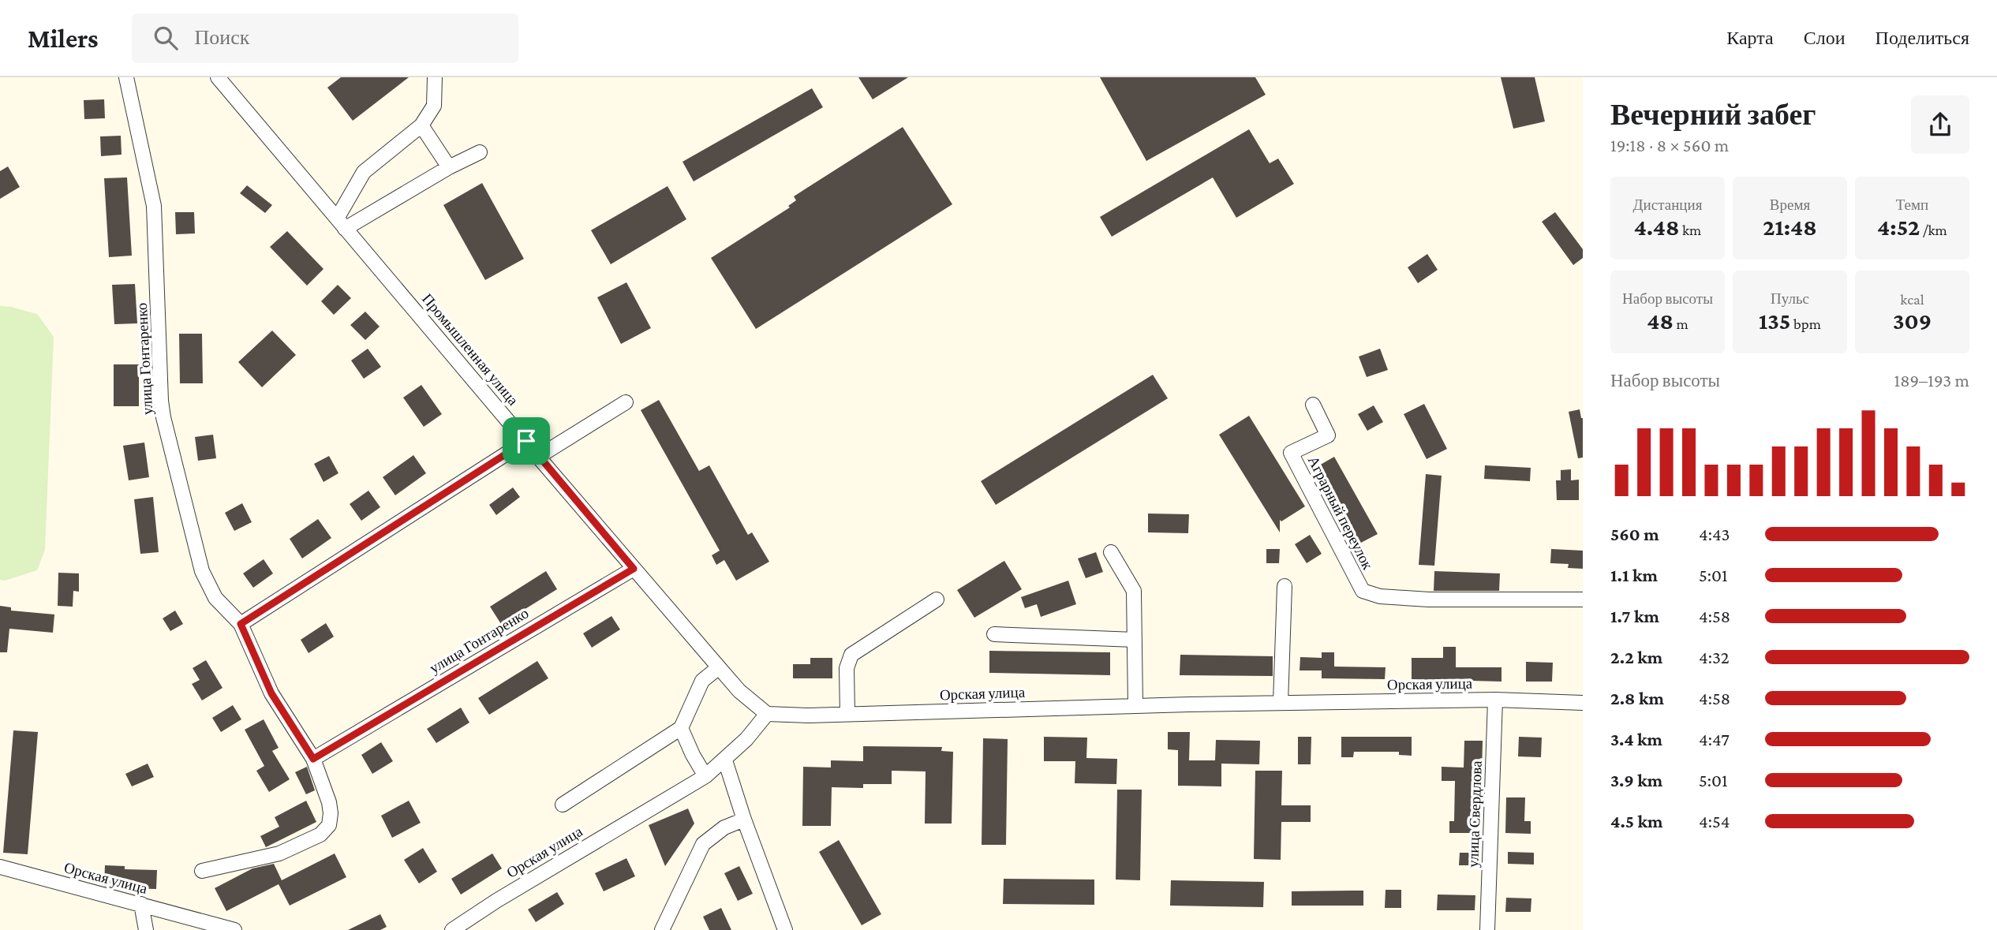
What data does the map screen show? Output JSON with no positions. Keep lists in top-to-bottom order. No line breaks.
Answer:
{"streets":{"street":["Промышленная улица","улица Гонтаренко","Аграрный переулок","Орская улица","улица Свердлова"]},"crossings":[["Промышленная улица","улица Гонтаренко"],["Промышленная улица","Орская улица"],["Орская улица","улица Свердлова"]],"page":{"header":"Milers","search":"Поиск","nav":["Карта","Слои","Поделиться"],"heading":["Вечерний забег","19:18 · 8 × 560 m"],"stats":[["Дистанция","4.48 km"],["Время","21:48"],["Темп","4:52 /km"],["Набор высоты","48 m"],["Пульс","135 bpm"],["kcal","309"]],"chart":["Набор высоты","189–193 m"],"list":[{"name":"560 m","note":"4:43"},{"name":"1.1 km","note":"5:01"},{"name":"1.7 km","note":"4:58"},{"name":"2.2 km","note":"4:32"},{"name":"2.8 km","note":"4:58"},{"name":"3.4 km","note":"4:47"},{"name":"3.9 km","note":"5:01"},{"name":"4.5 km","note":"4:54"}]}}
